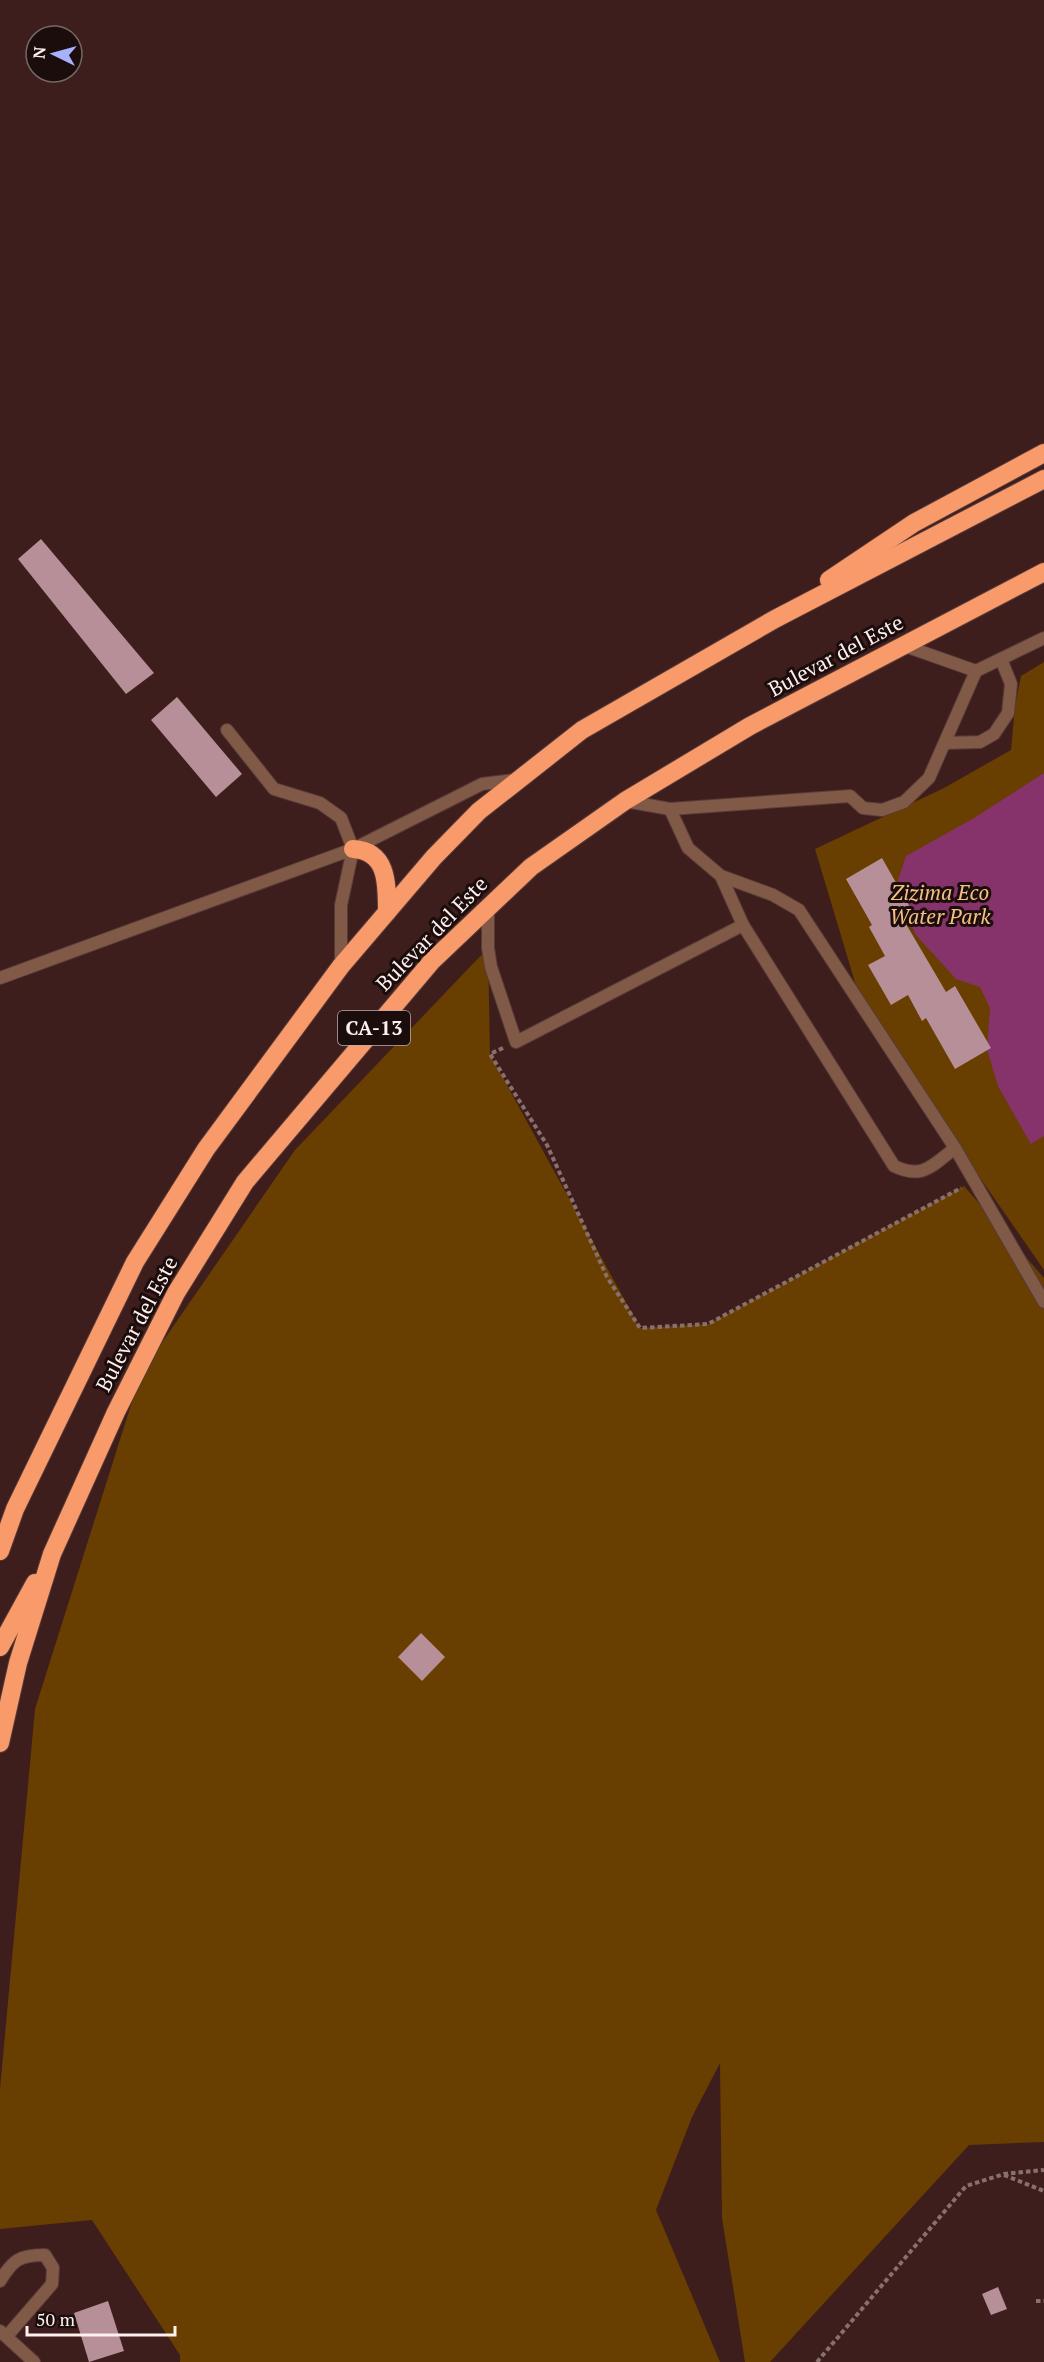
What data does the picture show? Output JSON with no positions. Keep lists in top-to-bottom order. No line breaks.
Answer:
{"streets":{"highway":["Bulevar del Este","CA-13"]},"parks":["Zizima Eco Water Park"],"scale_bar":"50 m","north":"left"}
